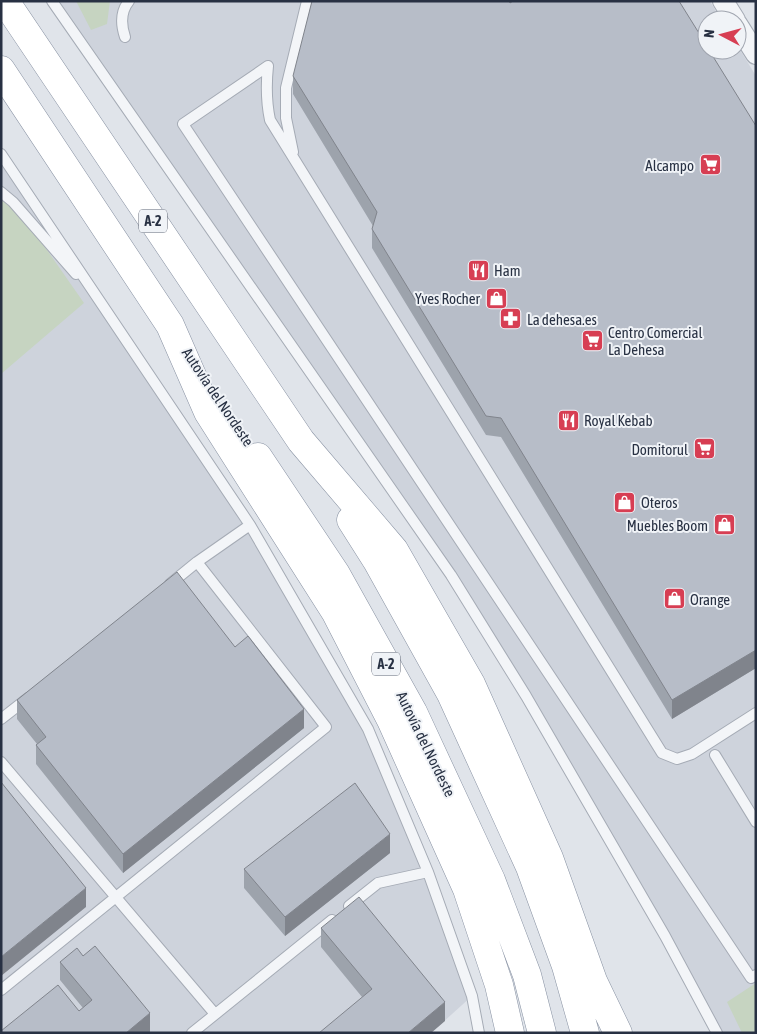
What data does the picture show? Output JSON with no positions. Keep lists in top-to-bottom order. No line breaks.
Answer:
{"streets":{"highway":["A-2","Autovía del Nordeste"]},"crossings":[["A-2","Autovía del Nordeste"]],"places":{"supermarket":["Alcampo","Centro Comercial La Dehesa","Domitorul"],"restaurant":["Ham","Royal Kebab"],"shop":["Yves Rocher","Oteros","Muebles Boom","Orange"],"pharmacy":["La dehesa.es"]},"north":"left"}
